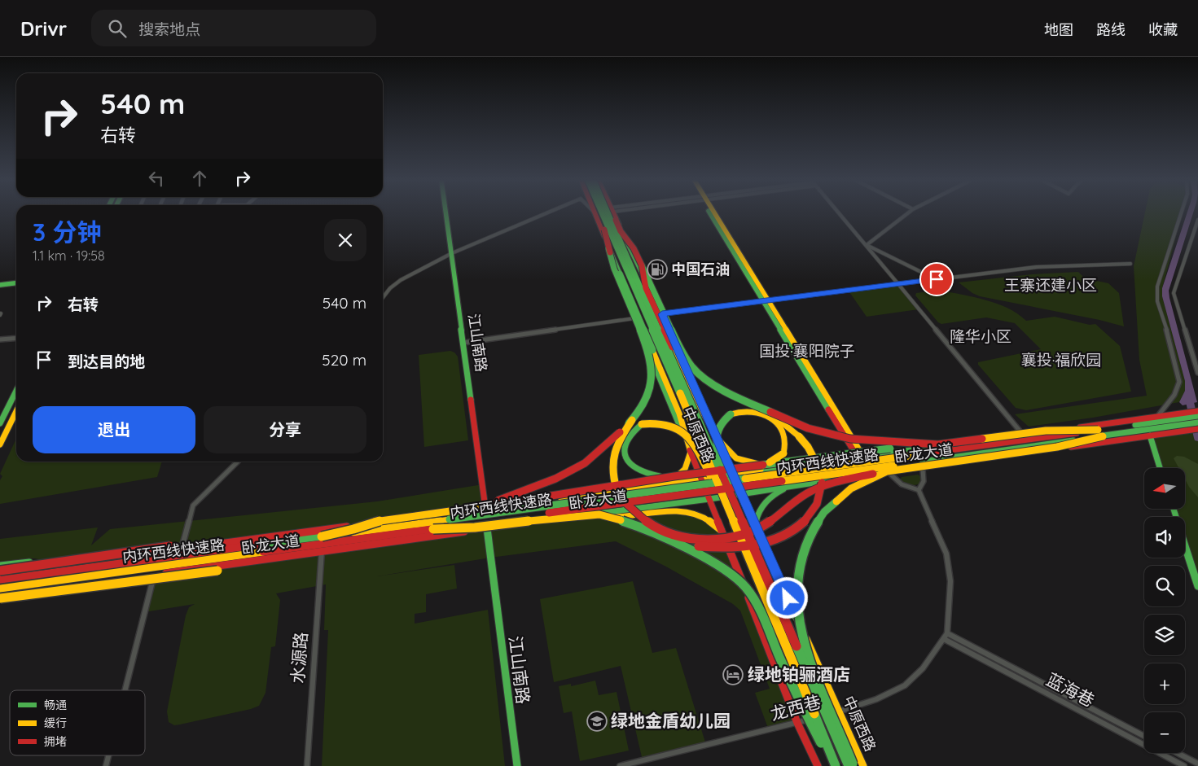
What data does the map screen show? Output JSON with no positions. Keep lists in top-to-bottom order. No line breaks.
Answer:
{"streets":{"main road":["江山南路","中原西路","卧龙大道","内环西线快速路"],"street":["水源路","蓝海巷","龙西巷"]},"crossings":[["江山南路","卧龙大道"],["中原西路","卧龙大道"],["中原西路","龙西巷"],["卧龙大道","水源路"],["蓝海巷","龙西巷"]],"districts":["王寨还建小区","隆华小区","国投·襄阳院子","襄投·福欣园"],"places":{"fuel station":["中国石油"],"hotel":["绿地铂骊酒店"],"school or university":["绿地金盾幼儿园"]},"legend":["畅通","缓行","拥堵"],"north":"left","page":{"header":"Drivr","search":"搜索地点","nav":["地图","路线","收藏"],"turn":["540 m","右转"],"heading":["3 分钟","1.1 km · 19:58"],"list":[{"name":"右转","value":"540 m"},{"name":"到达目的地","value":"520 m"}],"buttons":["退出","分享"],"map_buttons":["+","−"]}}
